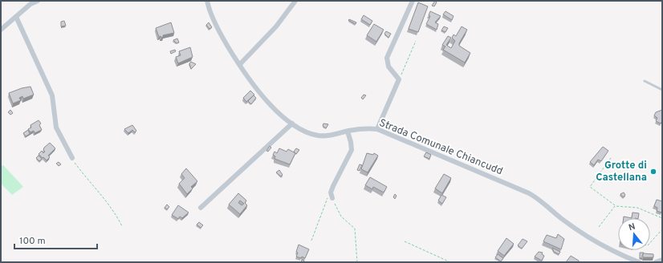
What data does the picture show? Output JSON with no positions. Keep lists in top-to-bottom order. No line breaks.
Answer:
{"streets":{"street":["Strada Comunale Chiancudd"]},"places":["Grotte di Castellana"],"scale_bar":"100 m","north":"top"}
